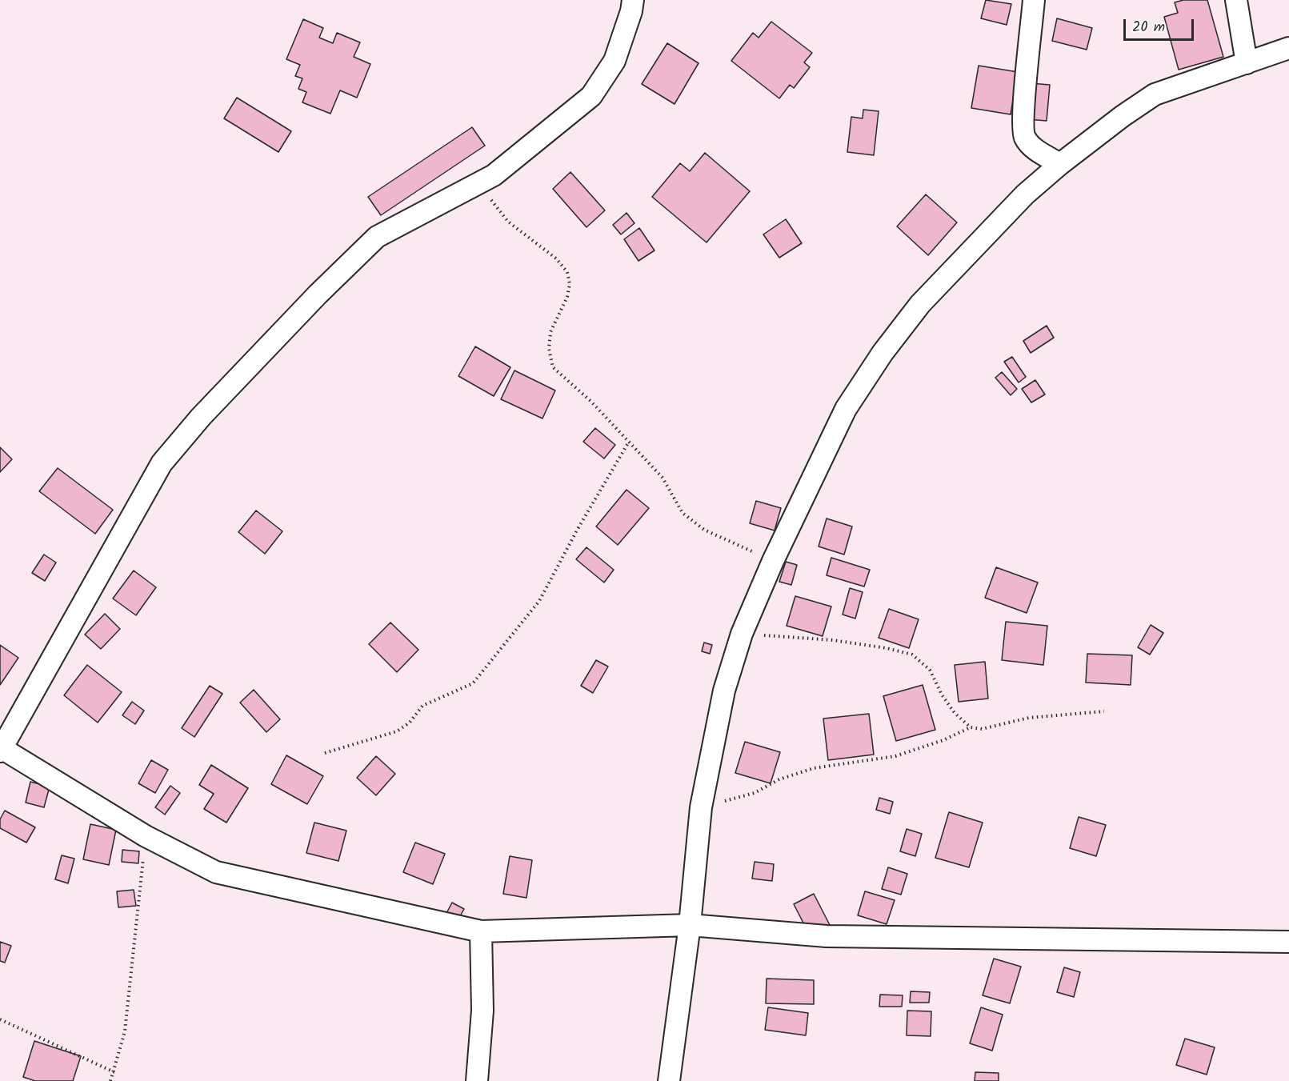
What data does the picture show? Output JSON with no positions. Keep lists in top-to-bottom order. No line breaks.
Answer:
{"scale_bar":"20 m"}
